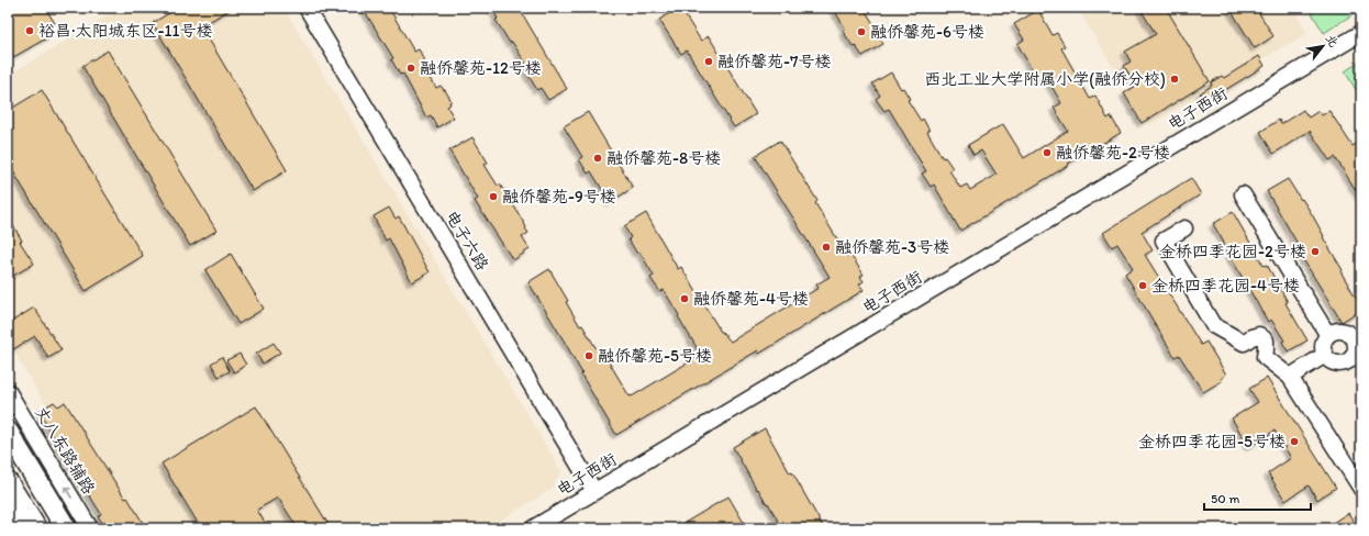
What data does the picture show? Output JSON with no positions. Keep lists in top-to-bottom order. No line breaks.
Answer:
{"streets":{"street":["电子西街","电子六路","丈八东路辅路"]},"crossings":[["电子西街","电子六路"]],"one_way":["丈八东路辅路"],"places":["裕昌·太阳城东区-11号楼","融侨馨苑-6号楼","融侨馨苑-7号楼","融侨馨苑-12号楼","西北工业大学附属小学(融侨分校)","融侨馨苑-2号楼","融侨馨苑-8号楼","融侨馨苑-9号楼","融侨馨苑-3号楼","金桥四季花园-2号楼","金桥四季花园-4号楼","融侨馨苑-4号楼","融侨馨苑-5号楼","金桥四季花园-5号楼"],"scale_bar":"50 m","north":"top right"}
